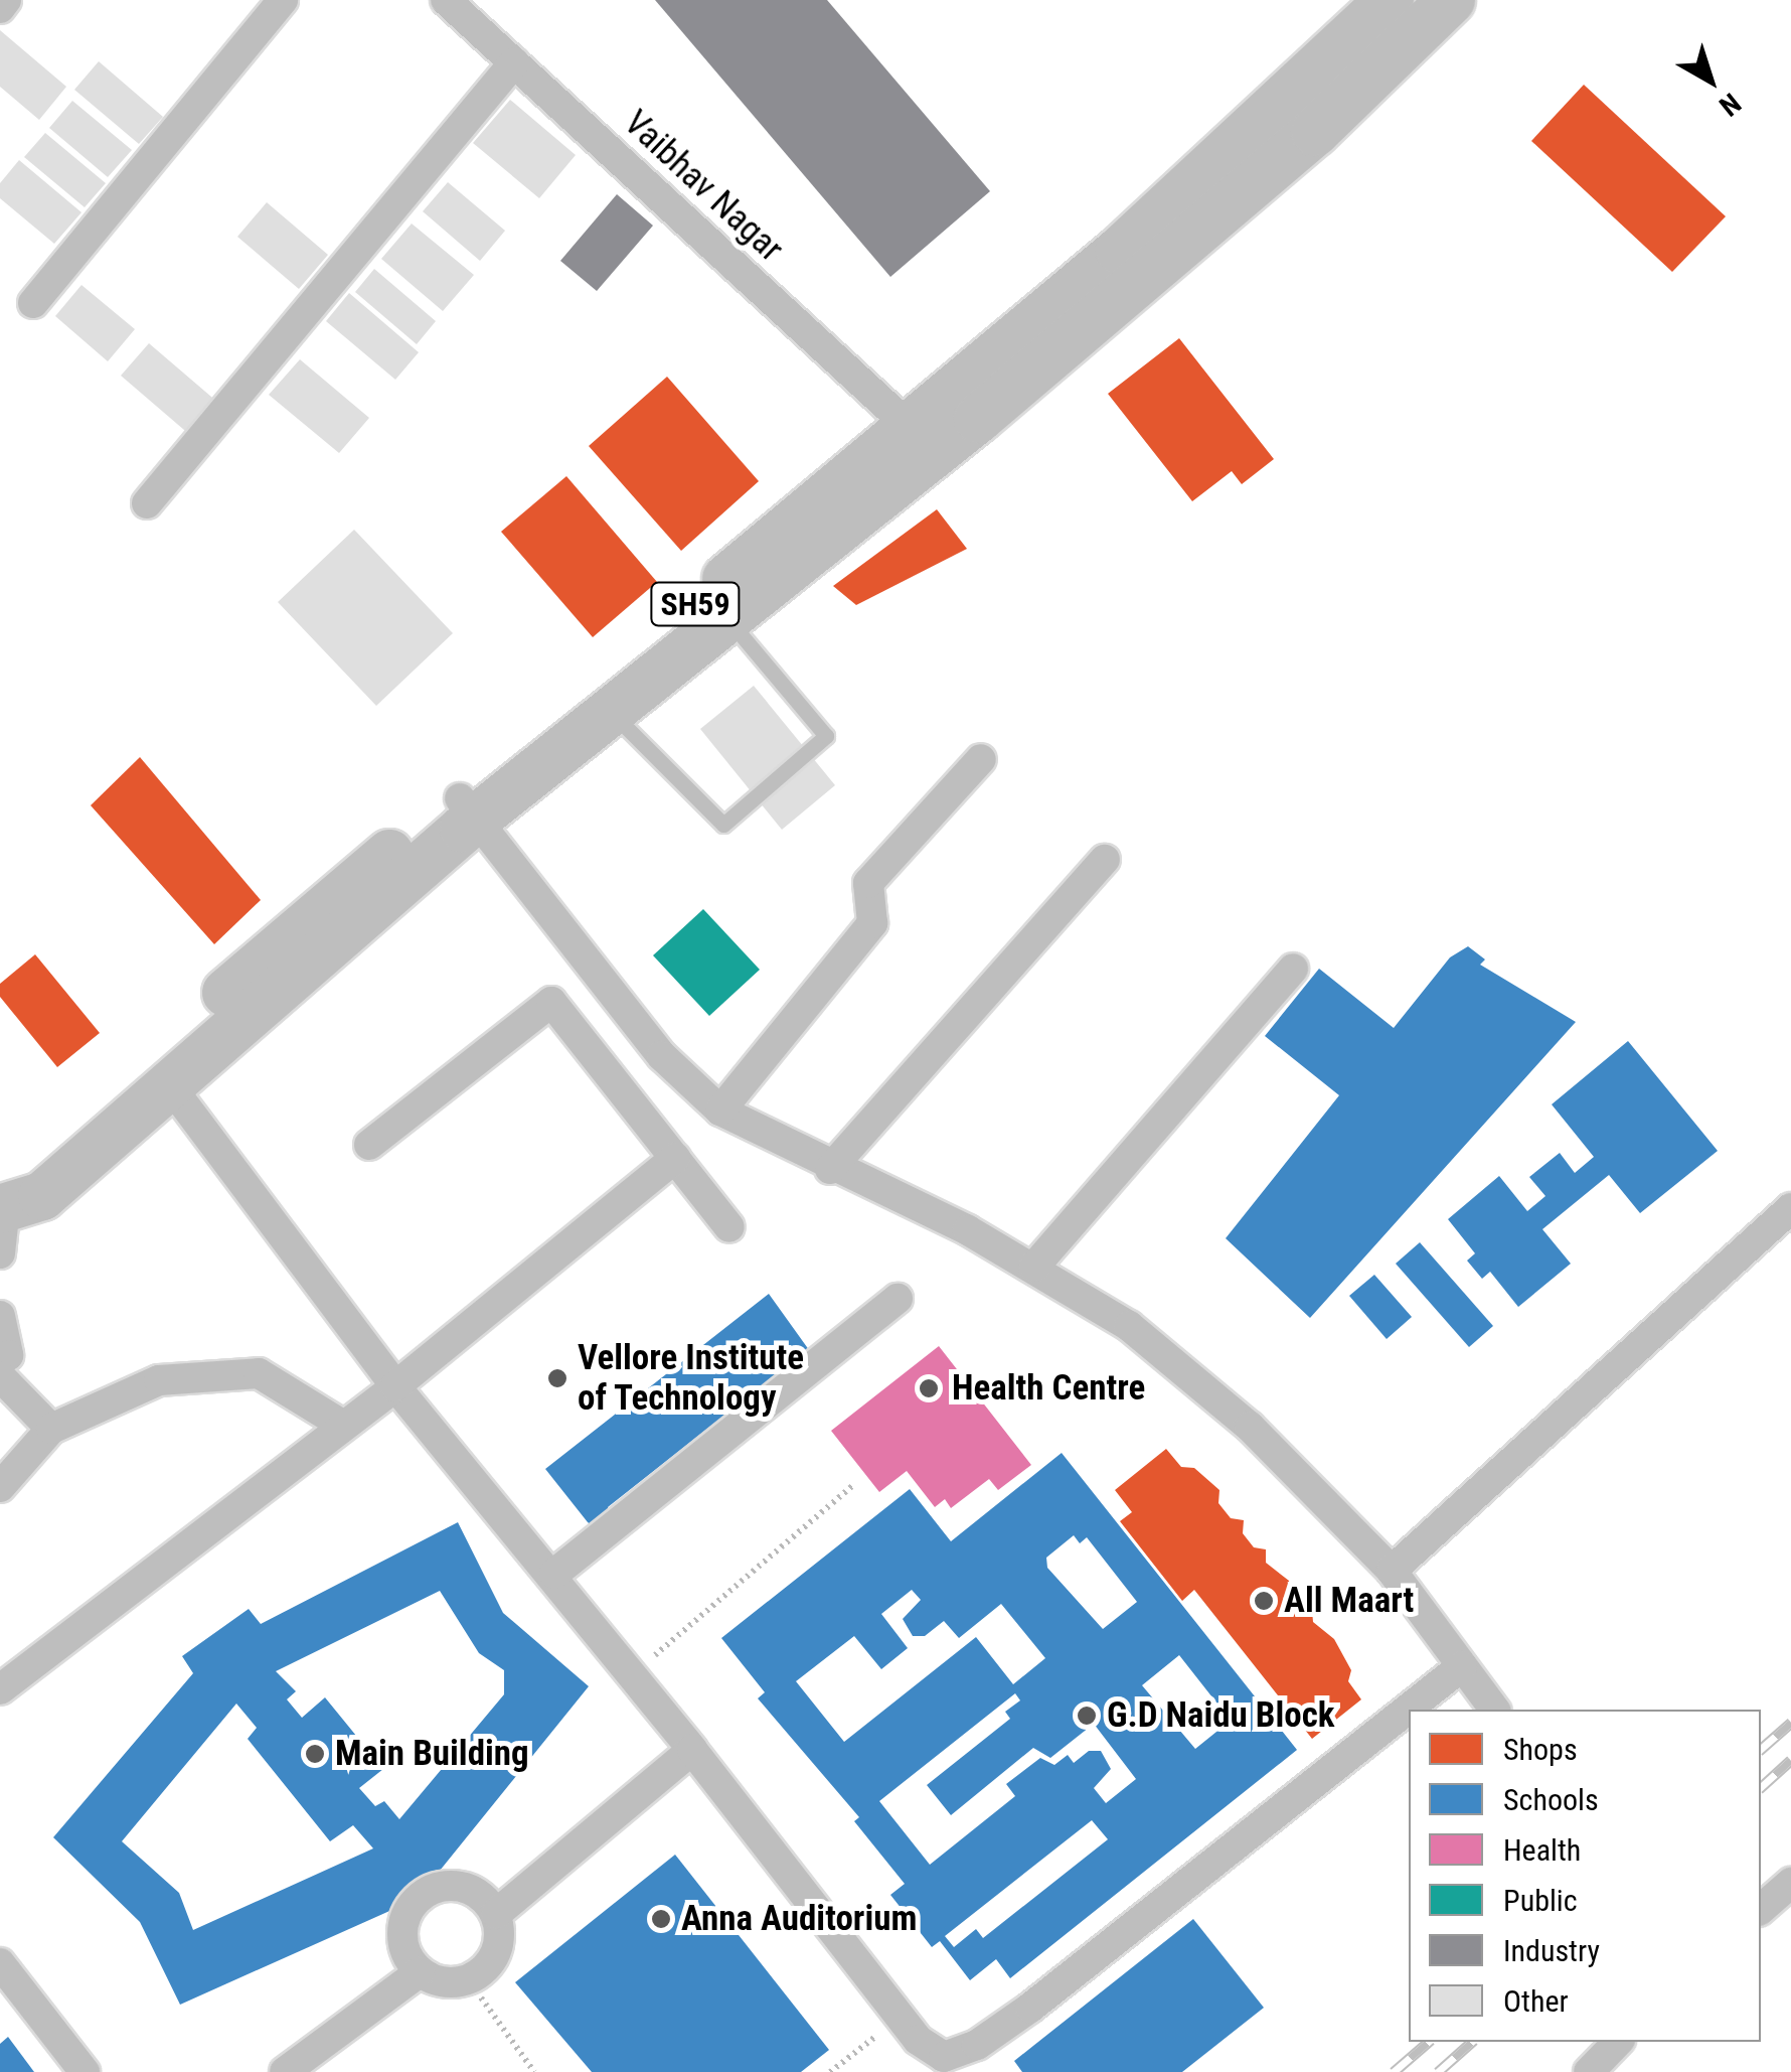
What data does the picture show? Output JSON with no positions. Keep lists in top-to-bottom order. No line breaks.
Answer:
{"streets":{"main road":["SH59"],"street":["Vaibhav Nagar"]},"crossings":[["Vaibhav Nagar","SH59"]],"places":["Vellore Institute of Technology","Health Centre","All Maart","G.D Naidu Block","Main Building","Anna Auditorium"],"legend":["Shops","Schools","Health","Public","Industry","Other"],"north":"bottom right"}
